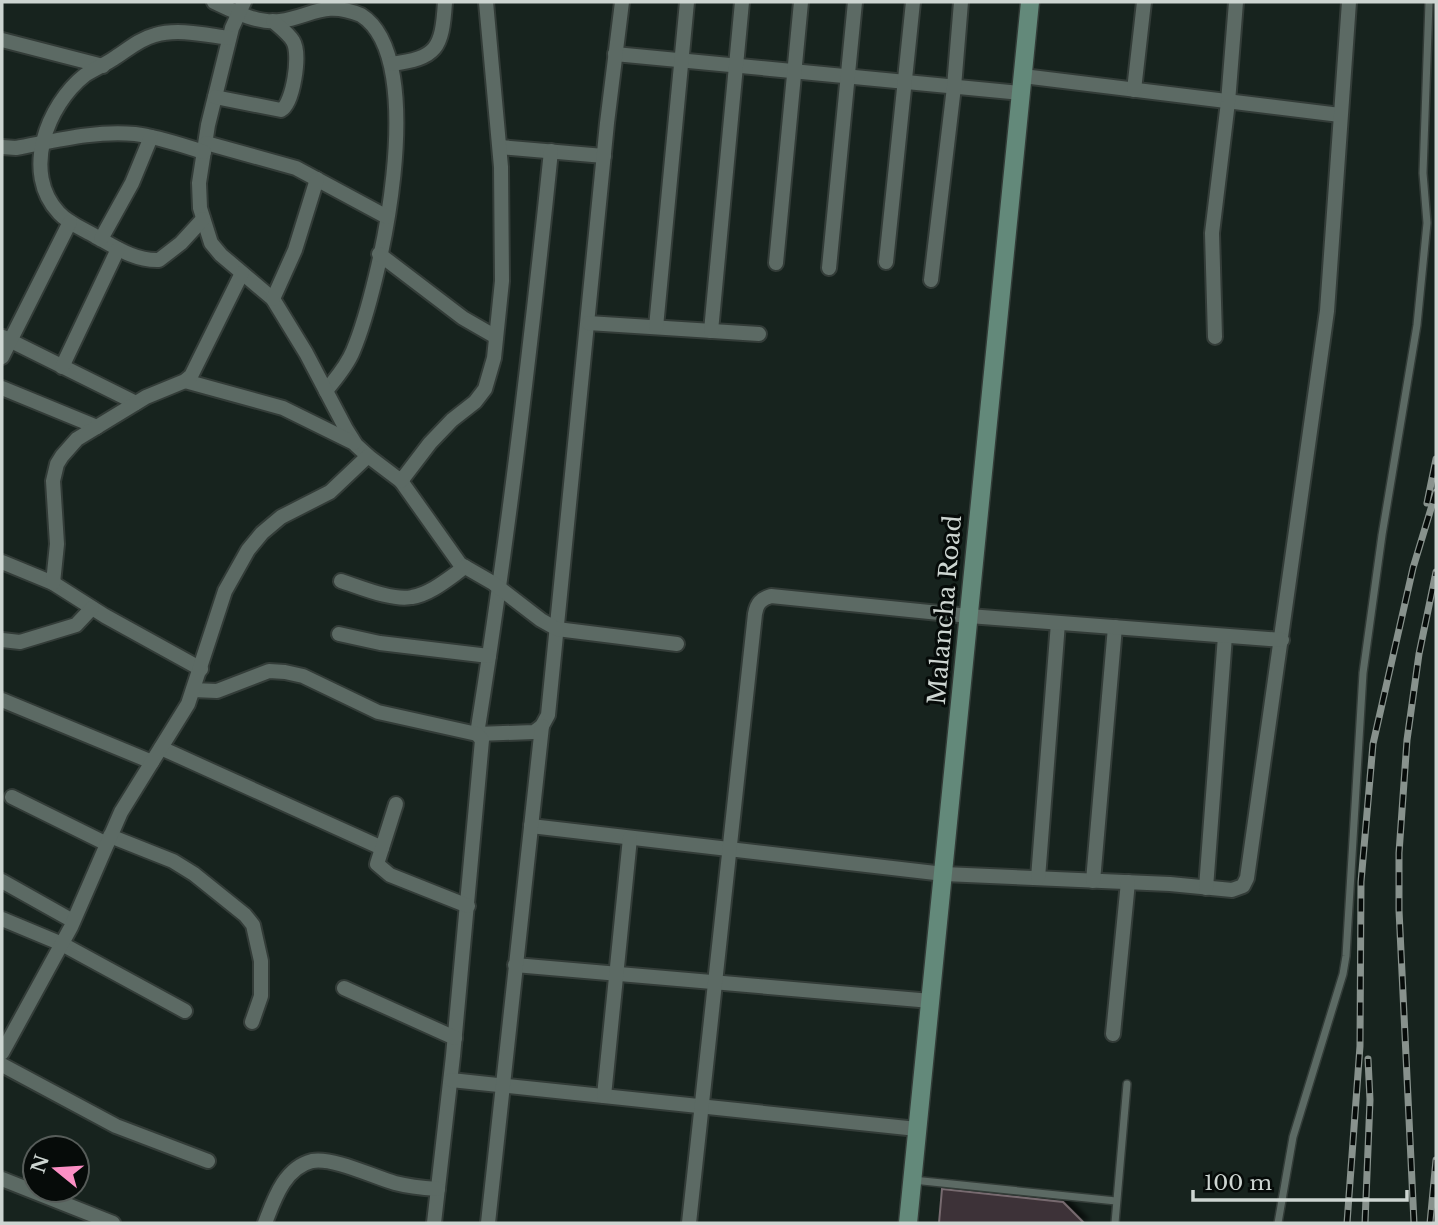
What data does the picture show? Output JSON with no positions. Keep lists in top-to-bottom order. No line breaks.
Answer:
{"streets":{"main road":["Malancha Road"]},"scale_bar":"100 m","north":"left"}
